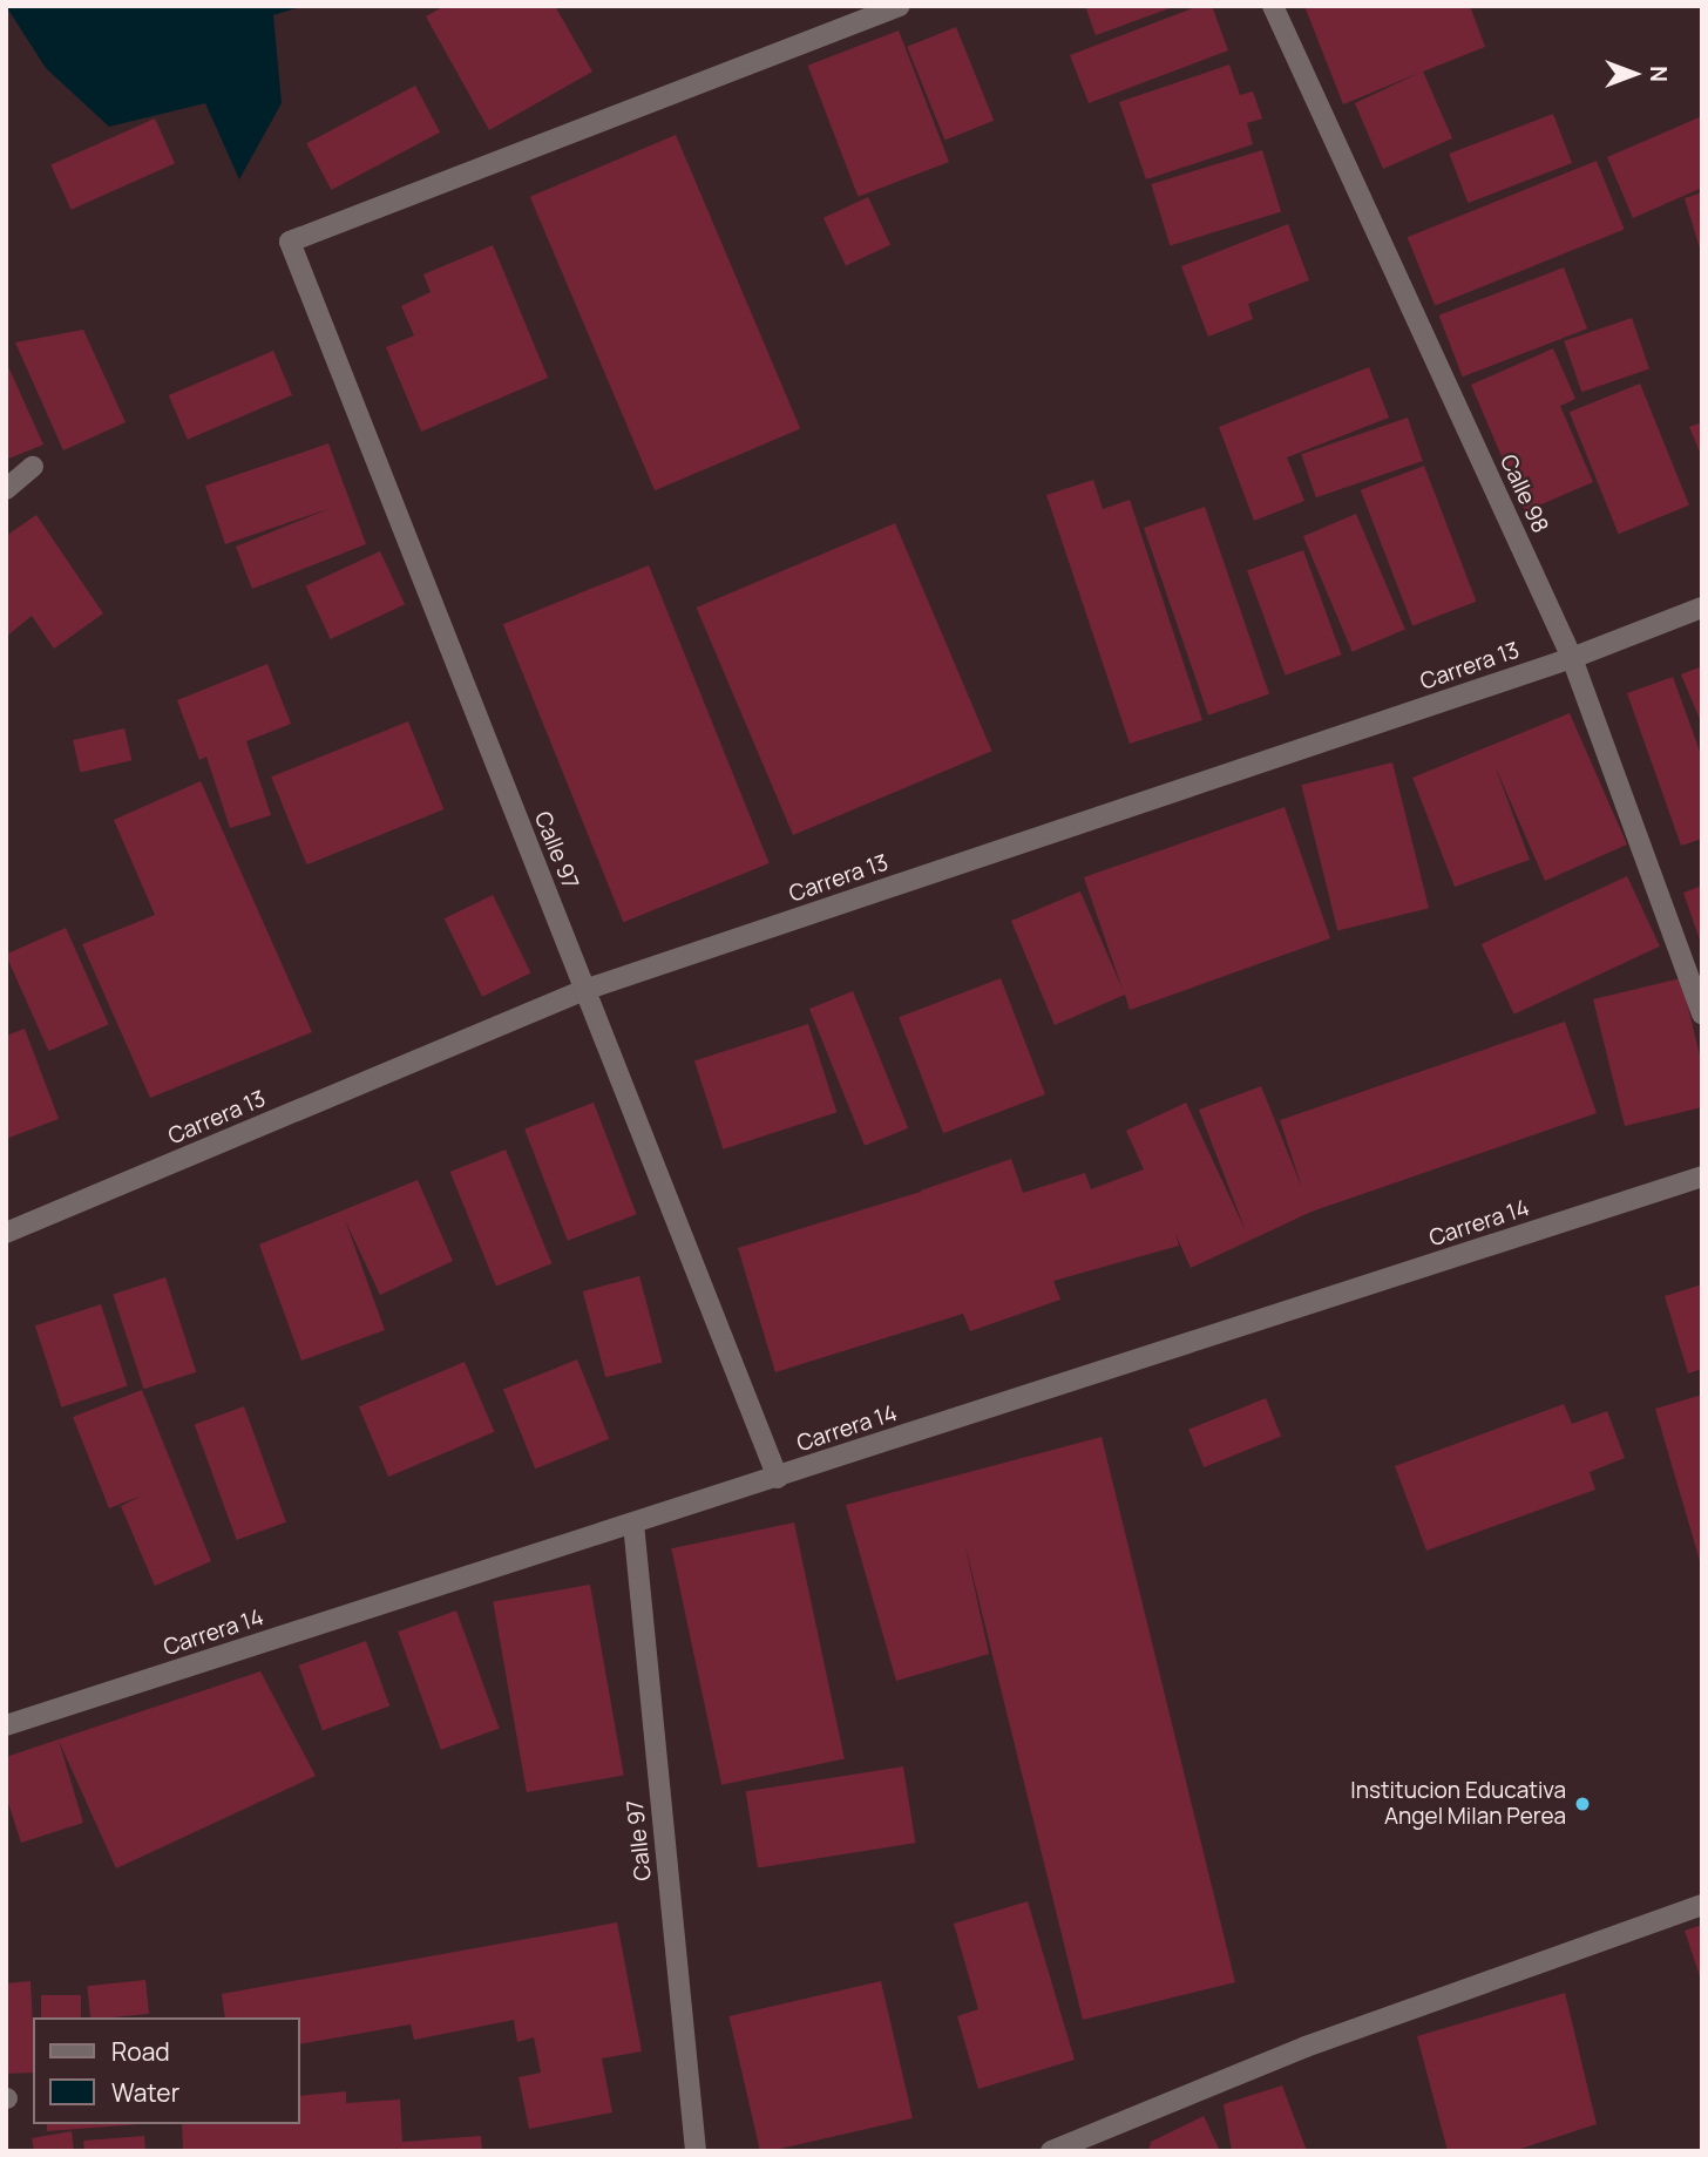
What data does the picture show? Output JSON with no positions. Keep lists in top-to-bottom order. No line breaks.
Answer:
{"streets":{"street":["Calle 98","Carrera 13","Calle 97","Carrera 14"]},"crossings":[["Calle 98","Carrera 13"],["Carrera 13","Calle 97"],["Calle 97","Carrera 14"]],"places":["Institucion Educativa Angel Milan Perea"],"legend":["Road","Water"],"north":"right"}
